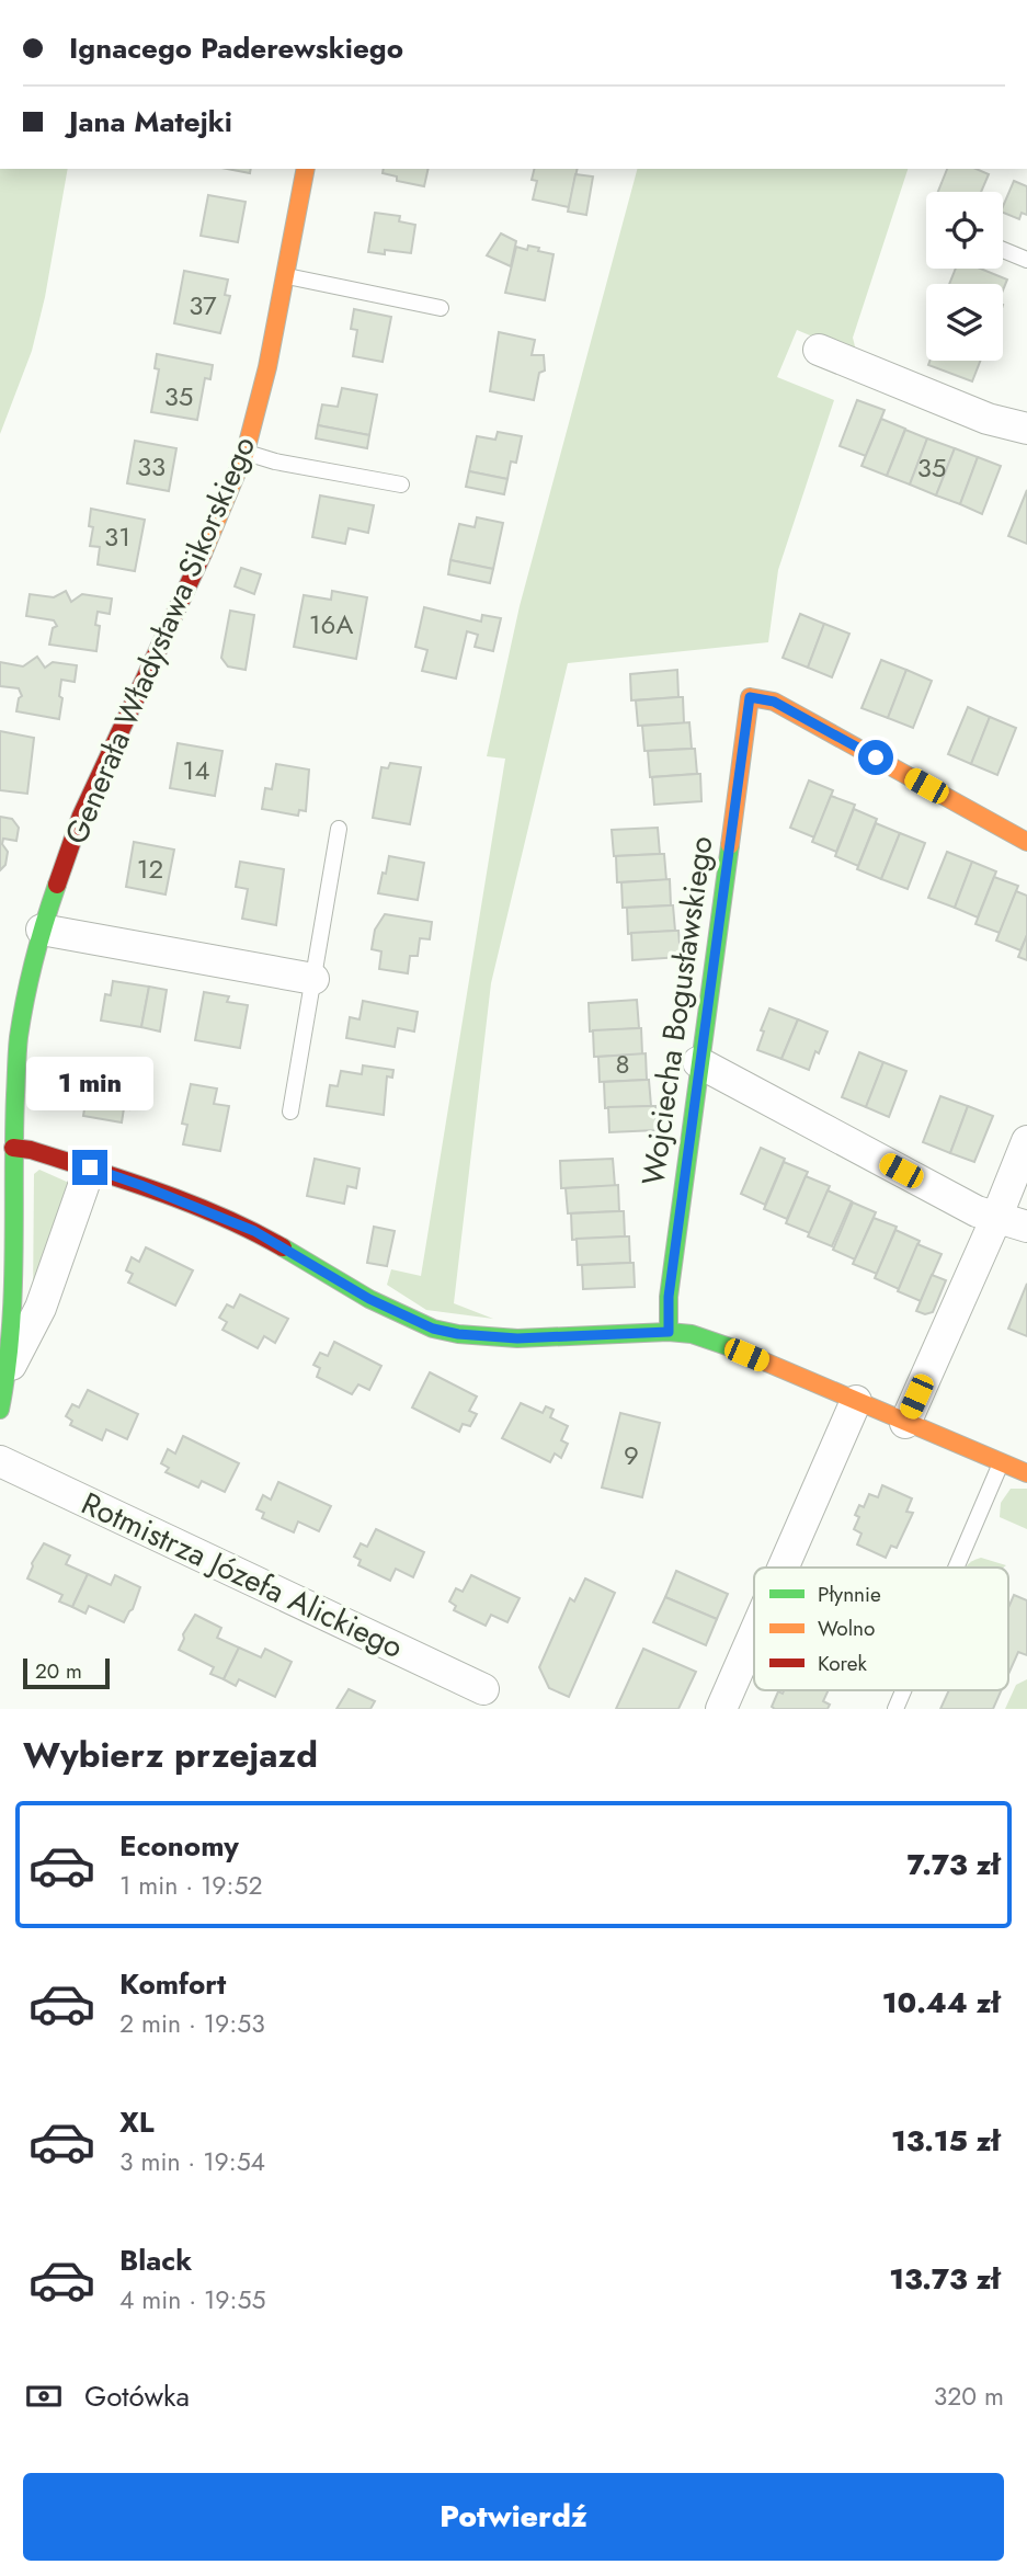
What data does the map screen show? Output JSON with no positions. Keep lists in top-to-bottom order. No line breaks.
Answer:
{"streets":{"street":["Generała Władysława Sikorskiego","Wojciecha Bogusławskiego","Rotmistrza Józefa Alickiego"]},"house_numbers":["37","35","33","35","31","16A","14","12","8","9"],"legend":["Płynnie","Wolno","Korek"],"scale_bar":"20 m","page":{"banner":["Ignacego Paderewskiego","Jana Matejki"],"bubble":"1 min","scale":"20 m","heading":"Wybierz przejazd","list":[{"name":"Economy","note":"1 min · 19:52","value":"7.73 zł"},{"name":"Komfort","note":"2 min · 19:53","value":"10.44 zł"},{"name":"XL","note":"3 min · 19:54","value":"13.15 zł"},{"name":"Black","note":"4 min · 19:55","value":"13.73 zł"}],"pay":["Gotówka","320 m"],"buttons":"Potwierdź"}}
